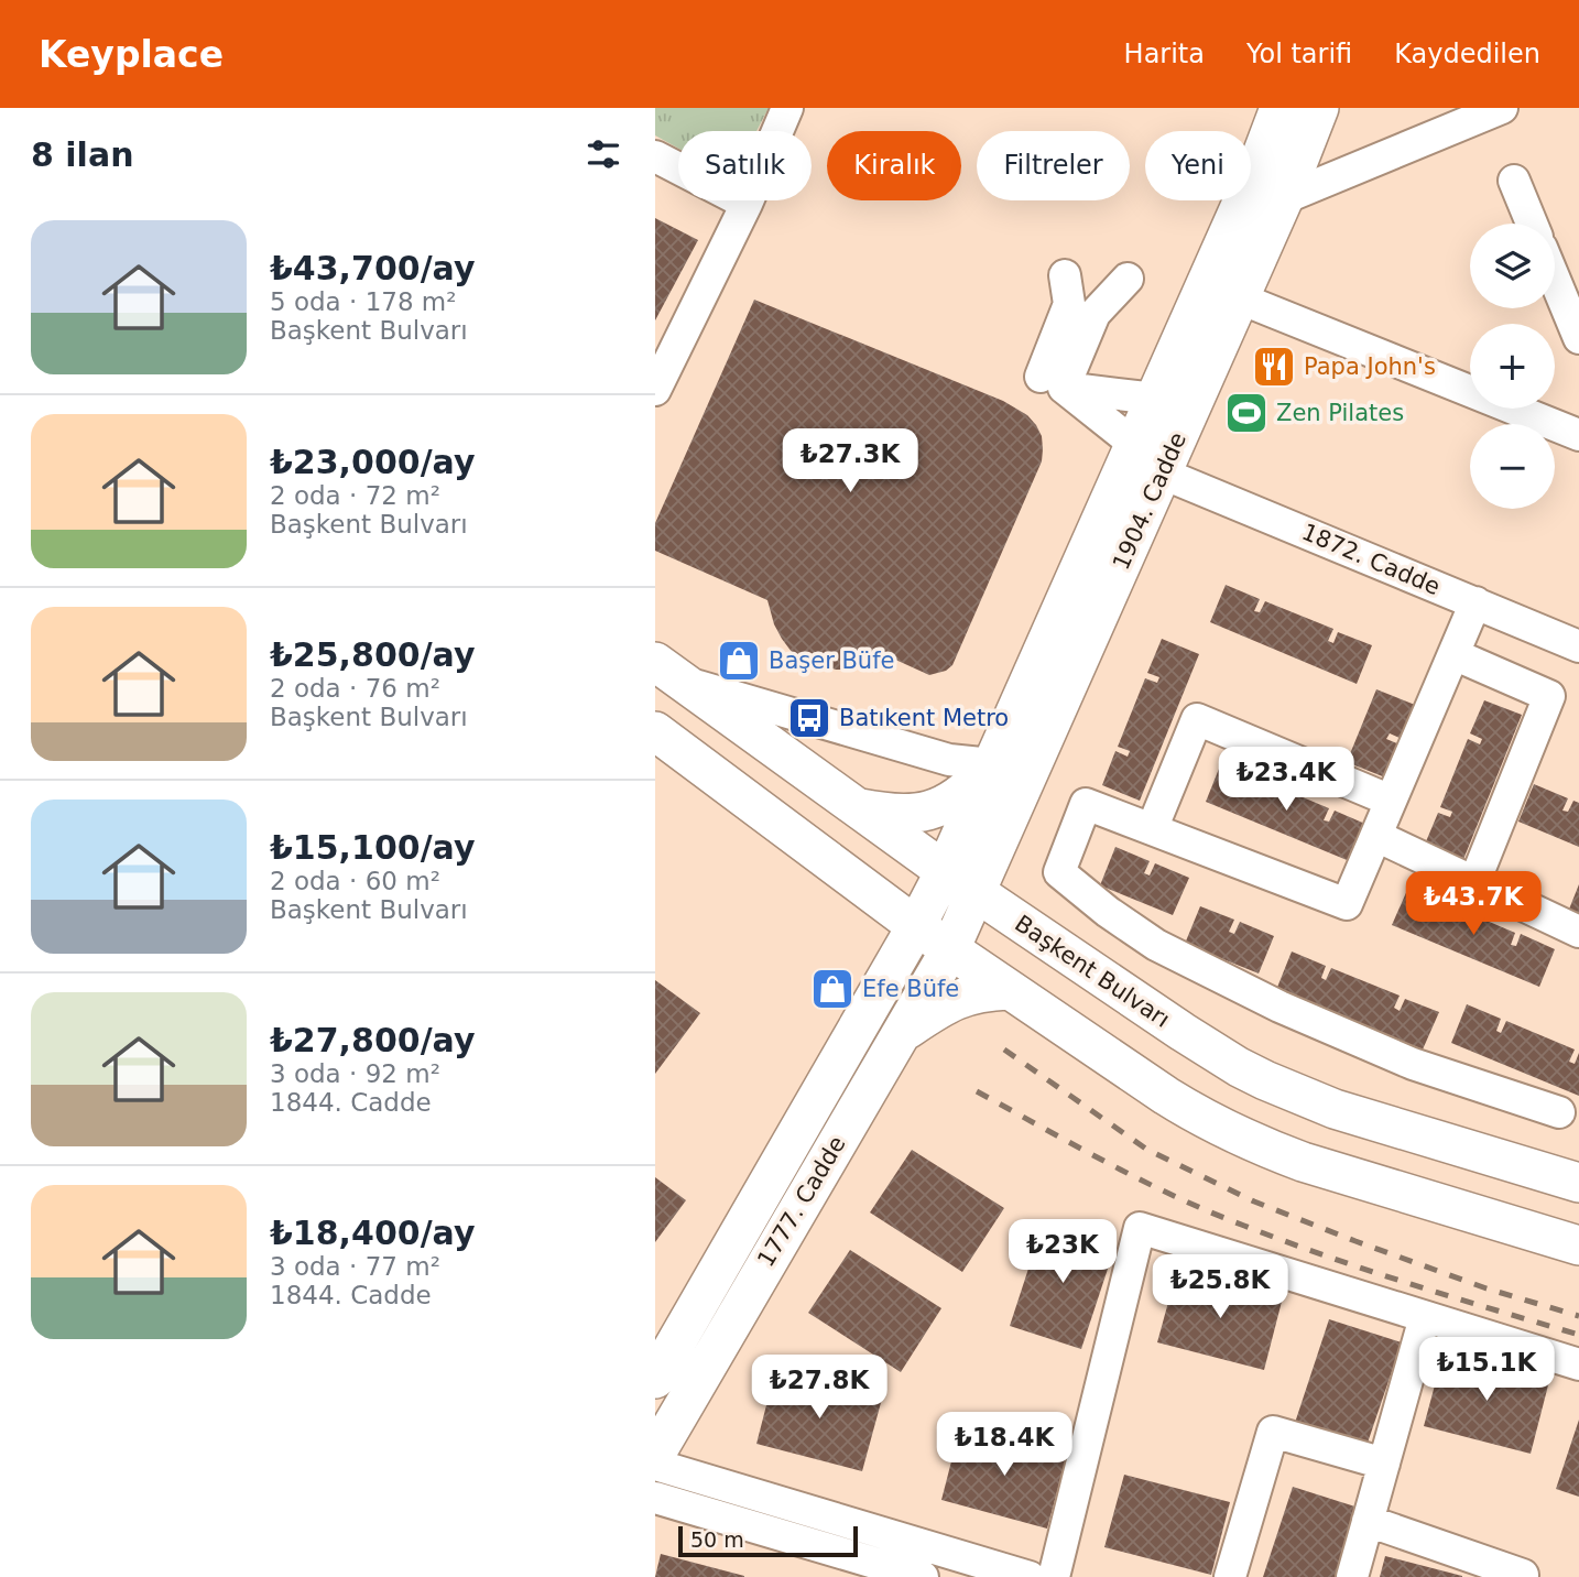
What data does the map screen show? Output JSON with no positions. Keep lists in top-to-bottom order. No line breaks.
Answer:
{"streets":{"main road":["1904. Cadde","Başkent Bulvarı","1777. Cadde"],"street":["1872. Cadde"]},"crossings":[["1904. Cadde","1872. Cadde"],["1904. Cadde","Başkent Bulvarı"],["1904. Cadde","1777. Cadde"],["Başkent Bulvarı","1777. Cadde"]],"places":{"restaurant":["Papa John's"],"sports":["Zen Pilates"],"shop":["Başer Büfe","Efe Büfe"],"bus stop":["Batıkent Metro"]},"scale_bar":"50 m","page":{"header":"Keyplace","nav":["Harita","Yol tarifi","Kaydedilen"],"heading":"8 ilan","chip":["Satılık","Kiralık","Filtreler","Yeni"],"list":[{"name":"₺43,700/ay","note":"5 oda · 178 m² · Başkent Bulvarı"},{"name":"₺23,000/ay","note":"2 oda · 72 m² · Başkent Bulvarı"},{"name":"₺25,800/ay","note":"2 oda · 76 m² · Başkent Bulvarı"},{"name":"₺15,100/ay","note":"2 oda · 60 m² · Başkent Bulvarı"},{"name":"₺27,800/ay","note":"3 oda · 92 m² · 1844. Cadde"},{"name":"₺18,400/ay","note":"3 oda · 77 m² · 1844. Cadde"}],"map_buttons":["+","−"],"price":["₺27.3K","₺23.4K","₺43.7K","₺23K","₺25.8K","₺15.1K","₺27.8K","₺18.4K"],"scale":"50 m"}}
